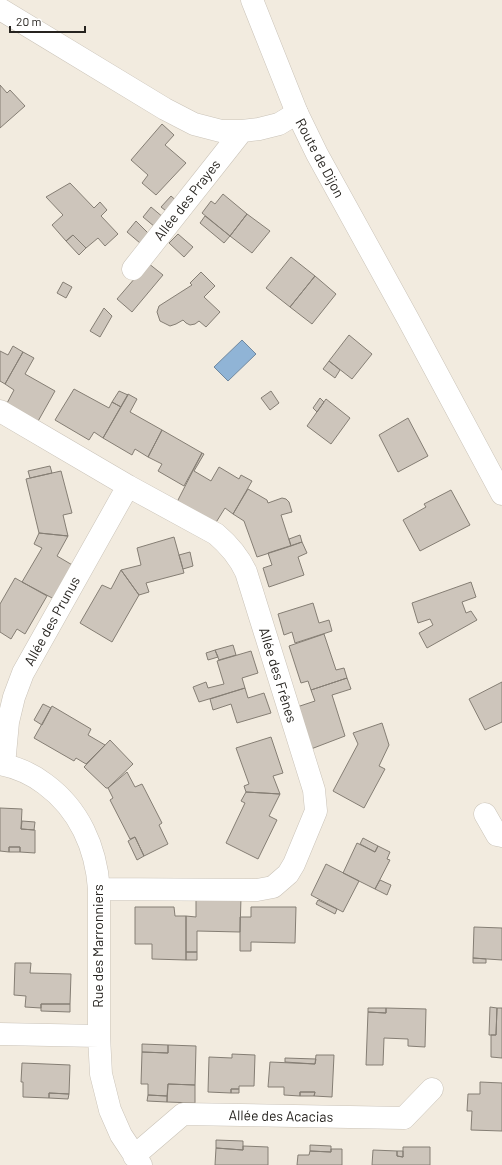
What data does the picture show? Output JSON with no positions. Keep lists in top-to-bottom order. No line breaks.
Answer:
{"streets":{"street":["Route de Dijon","Allée des Prayes","Allée des Prunus","Allée des Frênes","Rue des Marronniers","Allée des Acacias"]},"crossings":[["Route de Dijon","Allée des Prayes"],["Allée des Prunus","Allée des Frênes"],["Allée des Prunus","Rue des Marronniers"],["Allée des Frênes","Rue des Marronniers"],["Rue des Marronniers","Allée des Acacias"]],"scale_bar":"20 m"}
